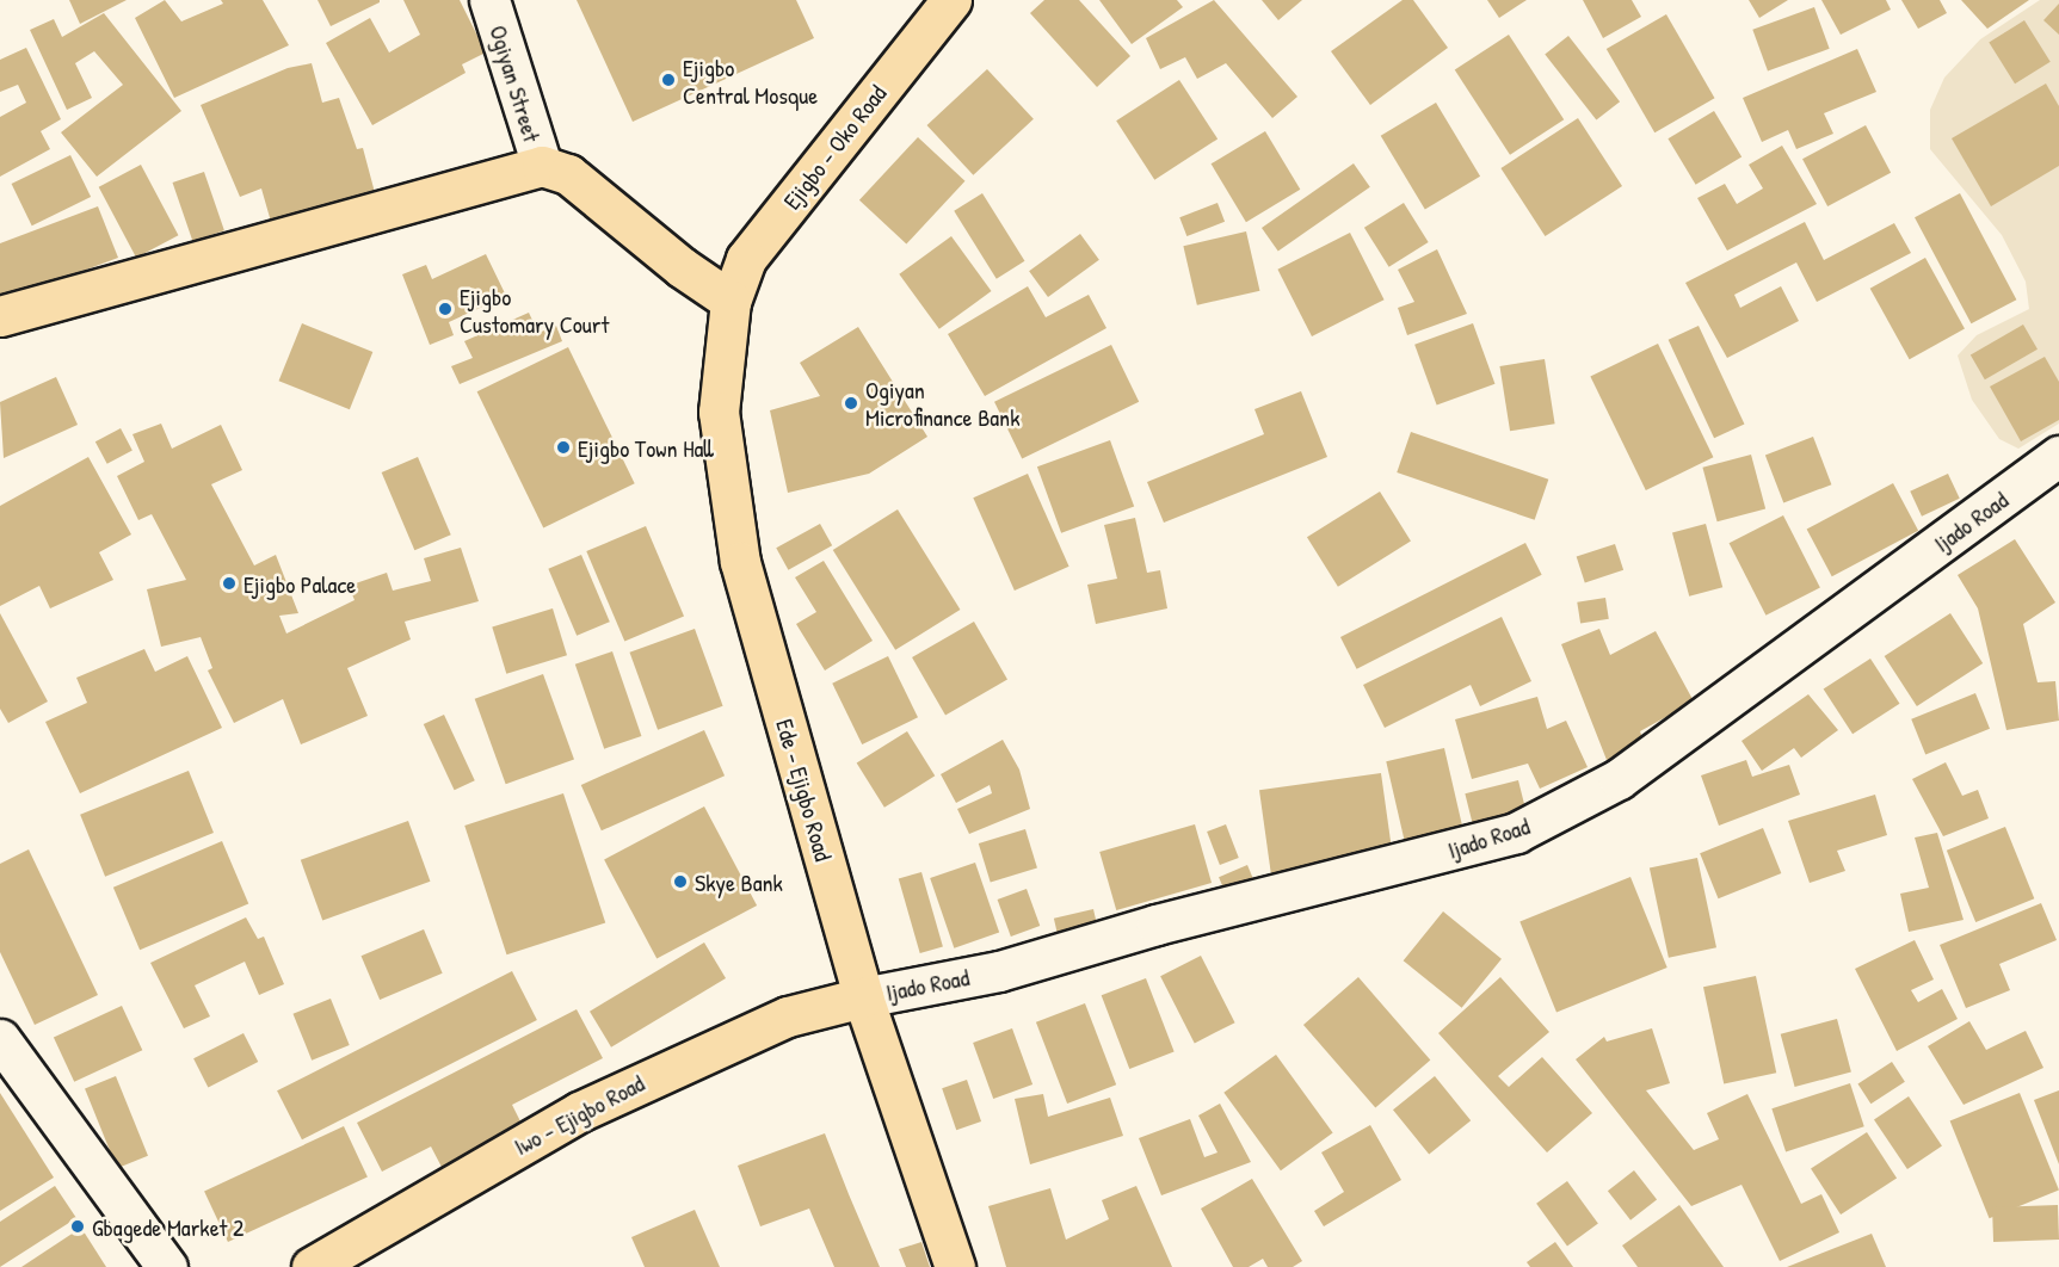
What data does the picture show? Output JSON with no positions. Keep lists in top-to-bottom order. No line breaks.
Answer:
{"streets":{"main road":["Ejigbo - Oko Road","Ede - Ejigbo Road","Iwo - Ejigbo Road"],"street":["Ogiyan Street","Ijado Road"]},"crossings":[["Ejigbo - Oko Road","Ede - Ejigbo Road"],["Ijado Road","Ede - Ejigbo Road"],["Ijado Road","Iwo - Ejigbo Road"],["Ede - Ejigbo Road","Iwo - Ejigbo Road"]],"places":["Ejigbo Central Mosque","Ejigbo Customary Court","Ogiyan Microfinance Bank","Ejigbo Town Hall","Ejigbo Palace","Skye Bank","Gbagede Market 2"]}
